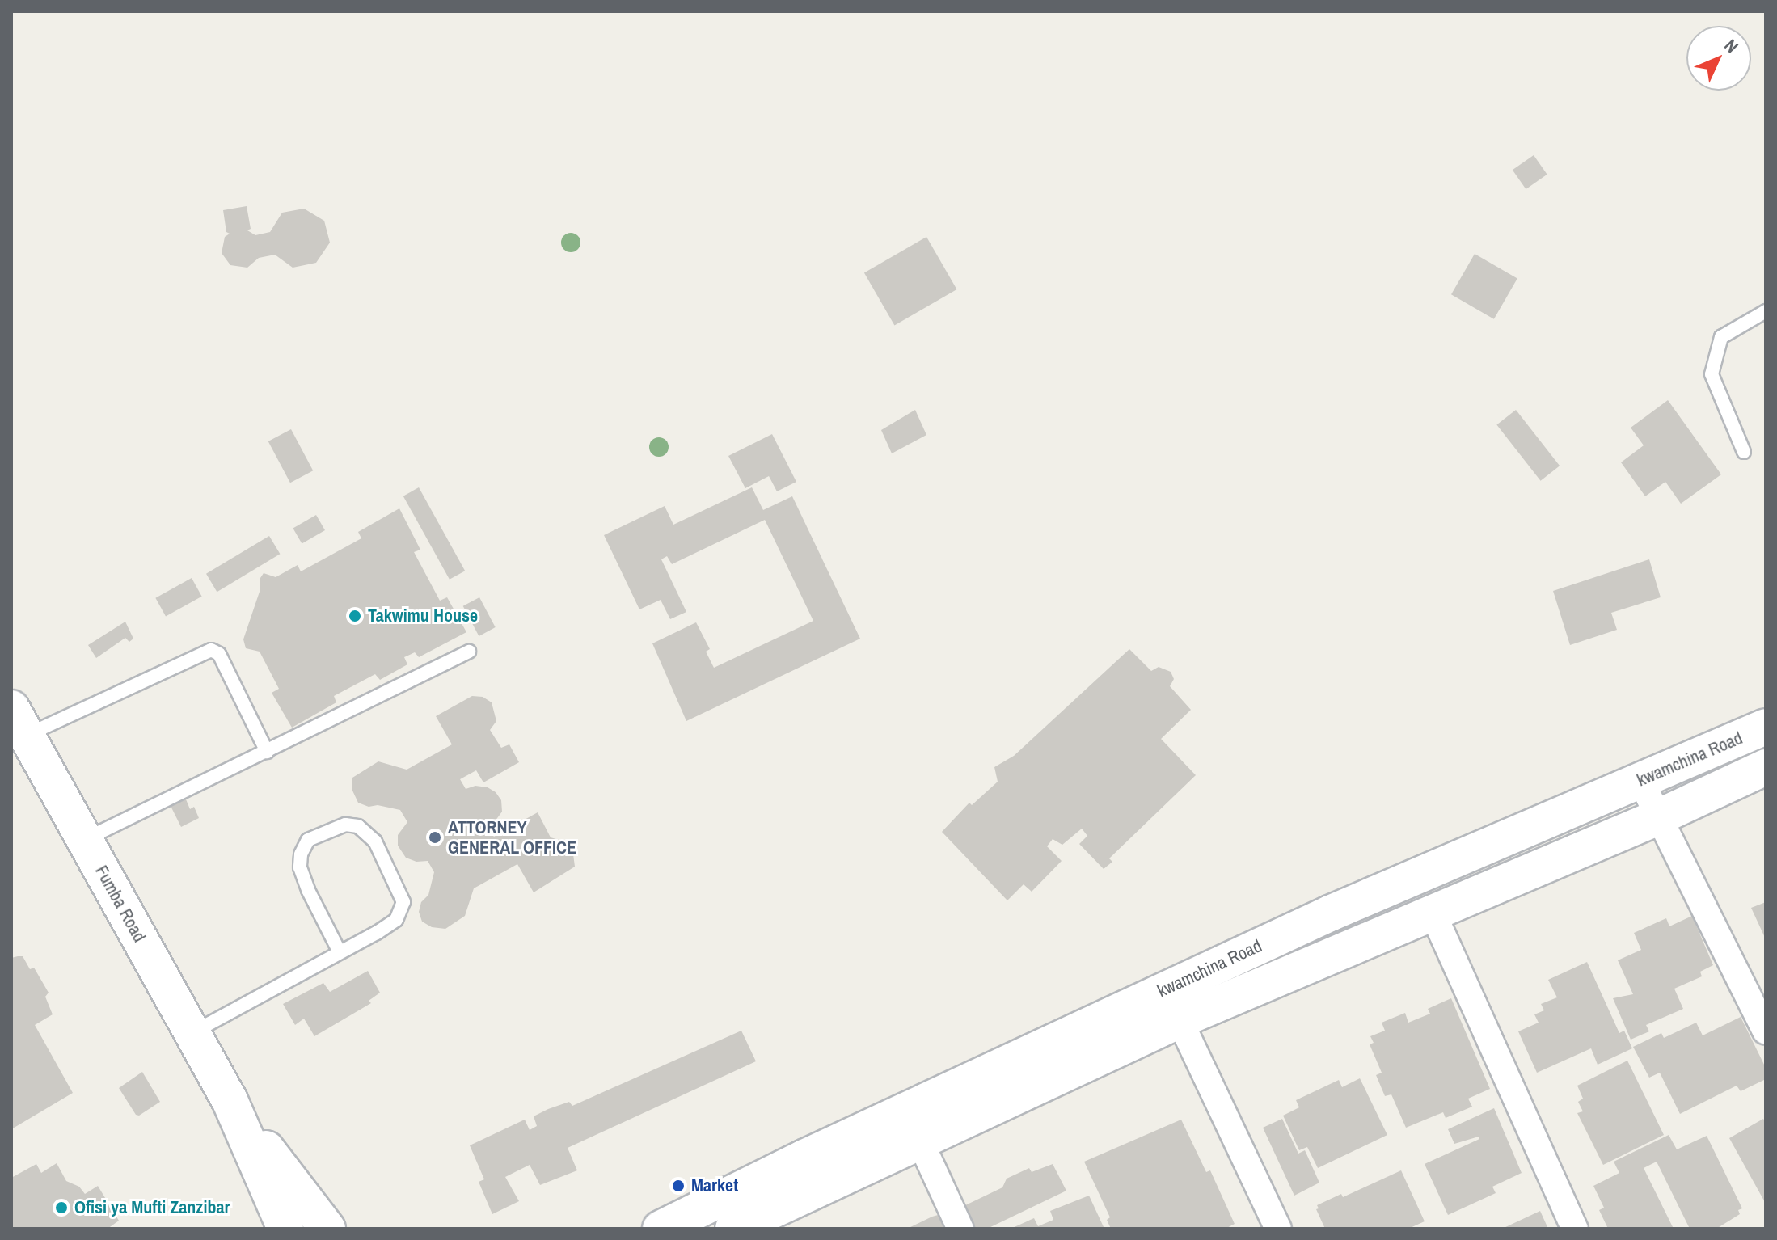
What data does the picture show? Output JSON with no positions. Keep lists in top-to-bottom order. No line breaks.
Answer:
{"streets":{"main road":["kwamchina Road","Fumba Road"]},"places":["Takwimu House","ATTORNEY GENERAL OFFICE","Market","Ofisi ya Mufti Zanzibar"],"north":"top right"}
